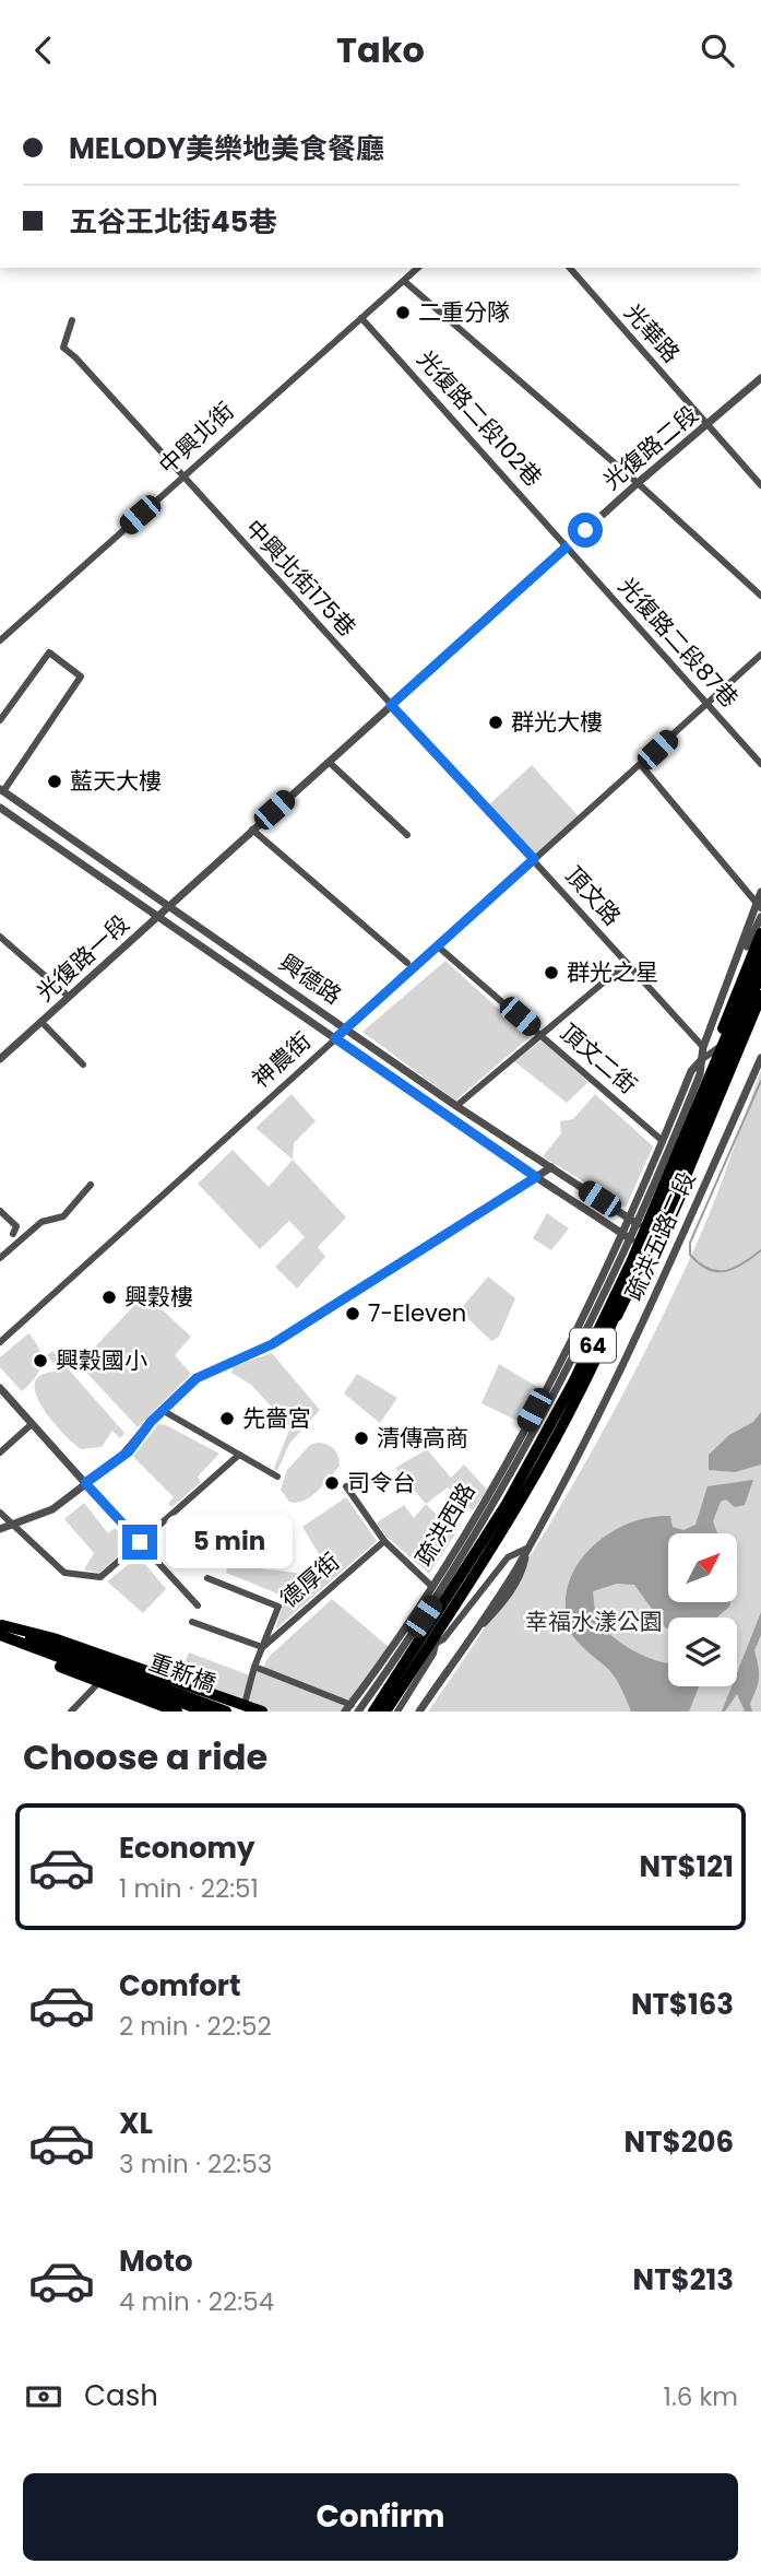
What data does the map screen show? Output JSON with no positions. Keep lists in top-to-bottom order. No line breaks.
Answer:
{"streets":{"main road":["64","重新橋"],"street":["光華路","光復路二段102巷","中興北街","光復路二段","中興北街175巷","光復路二段87巷","頂文路","光復路一段","興德路","頂文二街","神農街","疏洪五路二段","疏洪西路","德厚街"]},"crossings":[["光華路","光復路二段"],["光復路二段102巷","中興北街"],["光復路二段102巷","光復路二段"],["光復路二段102巷","光復路二段87巷"],["中興北街","中興北街175巷"],["光復路二段","中興北街175巷"],["光復路二段","光復路二段87巷"],["光復路二段","頂文路"],["光復路二段","光復路一段"],["光復路二段","興德路"],["中興北街175巷","頂文路"],["光復路二段87巷","神農街"],["頂文路","神農街"],["頂文路","疏洪西路"],["光復路一段","興德路"],["興德路","神農街"],["興德路","疏洪西路"],["頂文二街","神農街"],["頂文二街","疏洪西路"]],"parks":["幸福水漾公園"],"places":["二重分隊","群光大樓","藍天大樓","群光之星","興穀樓","7-Eleven","興穀國小","先嗇宮","清傳高商","司令台"],"north":"top right","page":{"header":"Tako","banner":["MELODY美樂地美食餐廳","五谷王北街45巷"],"bubble":"5 min","heading":"Choose a ride","list":[{"name":"Economy","note":"1 min · 22:51","value":"NT$121"},{"name":"Comfort","note":"2 min · 22:52","value":"NT$163"},{"name":"XL","note":"3 min · 22:53","value":"NT$206"},{"name":"Moto","note":"4 min · 22:54","value":"NT$213"}],"pay":["Cash","1.6 km"],"buttons":"Confirm"}}
